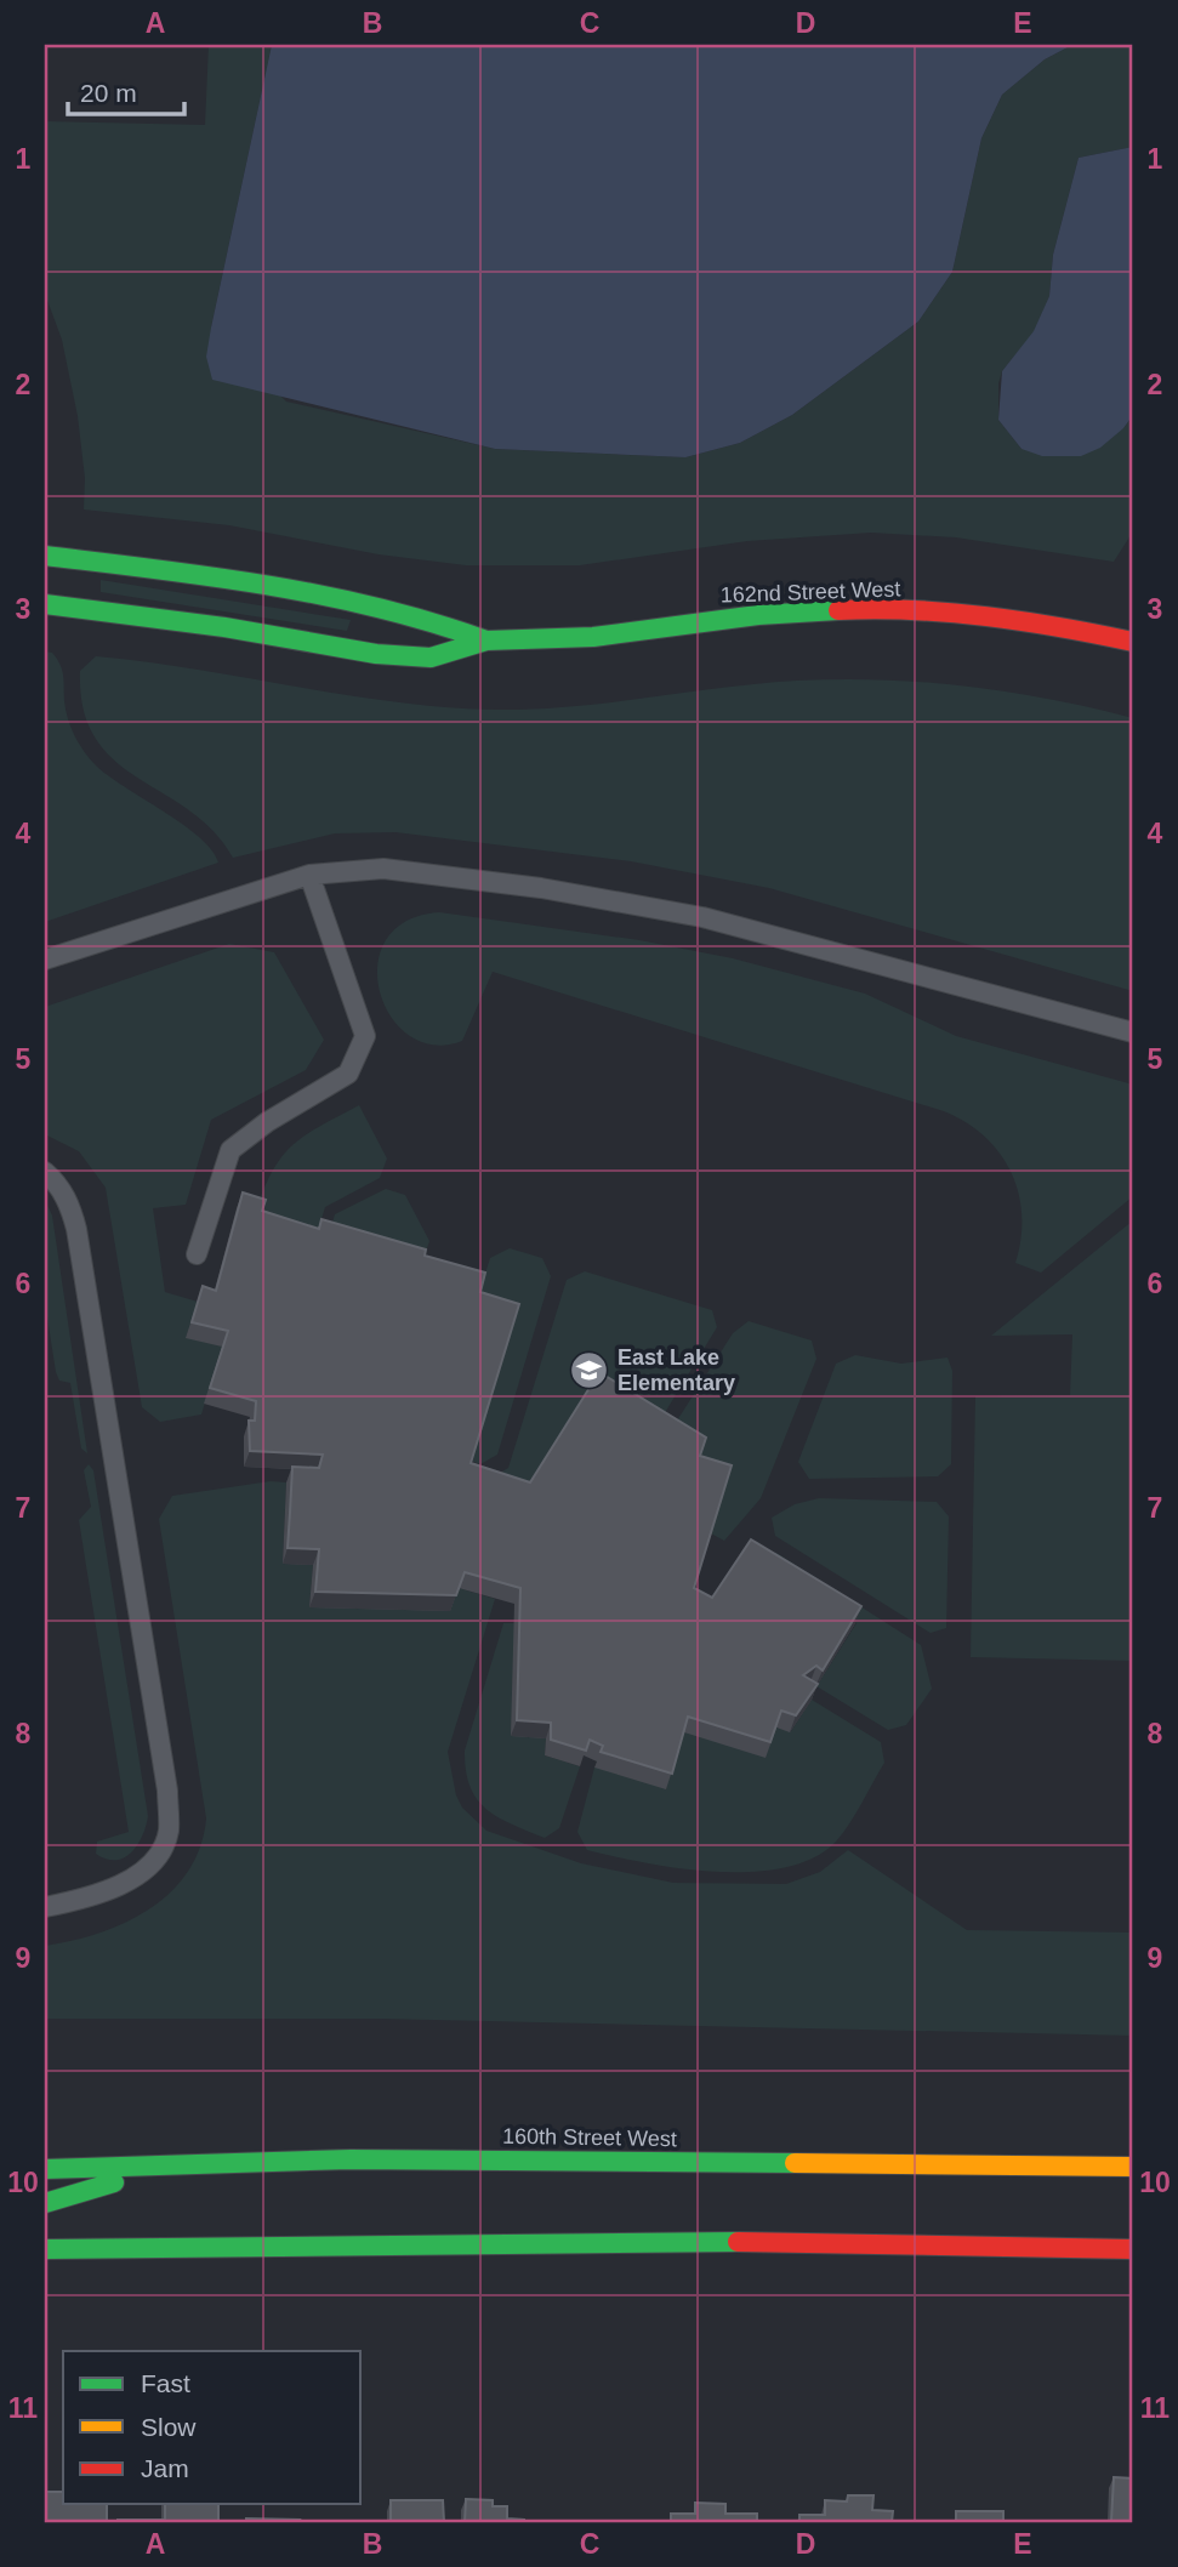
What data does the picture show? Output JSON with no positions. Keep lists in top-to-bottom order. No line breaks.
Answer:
{"streets":{"main road":["162nd Street West","160th Street West"]},"places":{"school or university":["East Lake Elementary"]},"legend":["Fast","Slow","Jam"],"scale_bar":"20 m","grid":{"columns":["A","B","C","D","E"],"rows":["1","2","3","4","5","6","7","8","9","10","11"]}}
